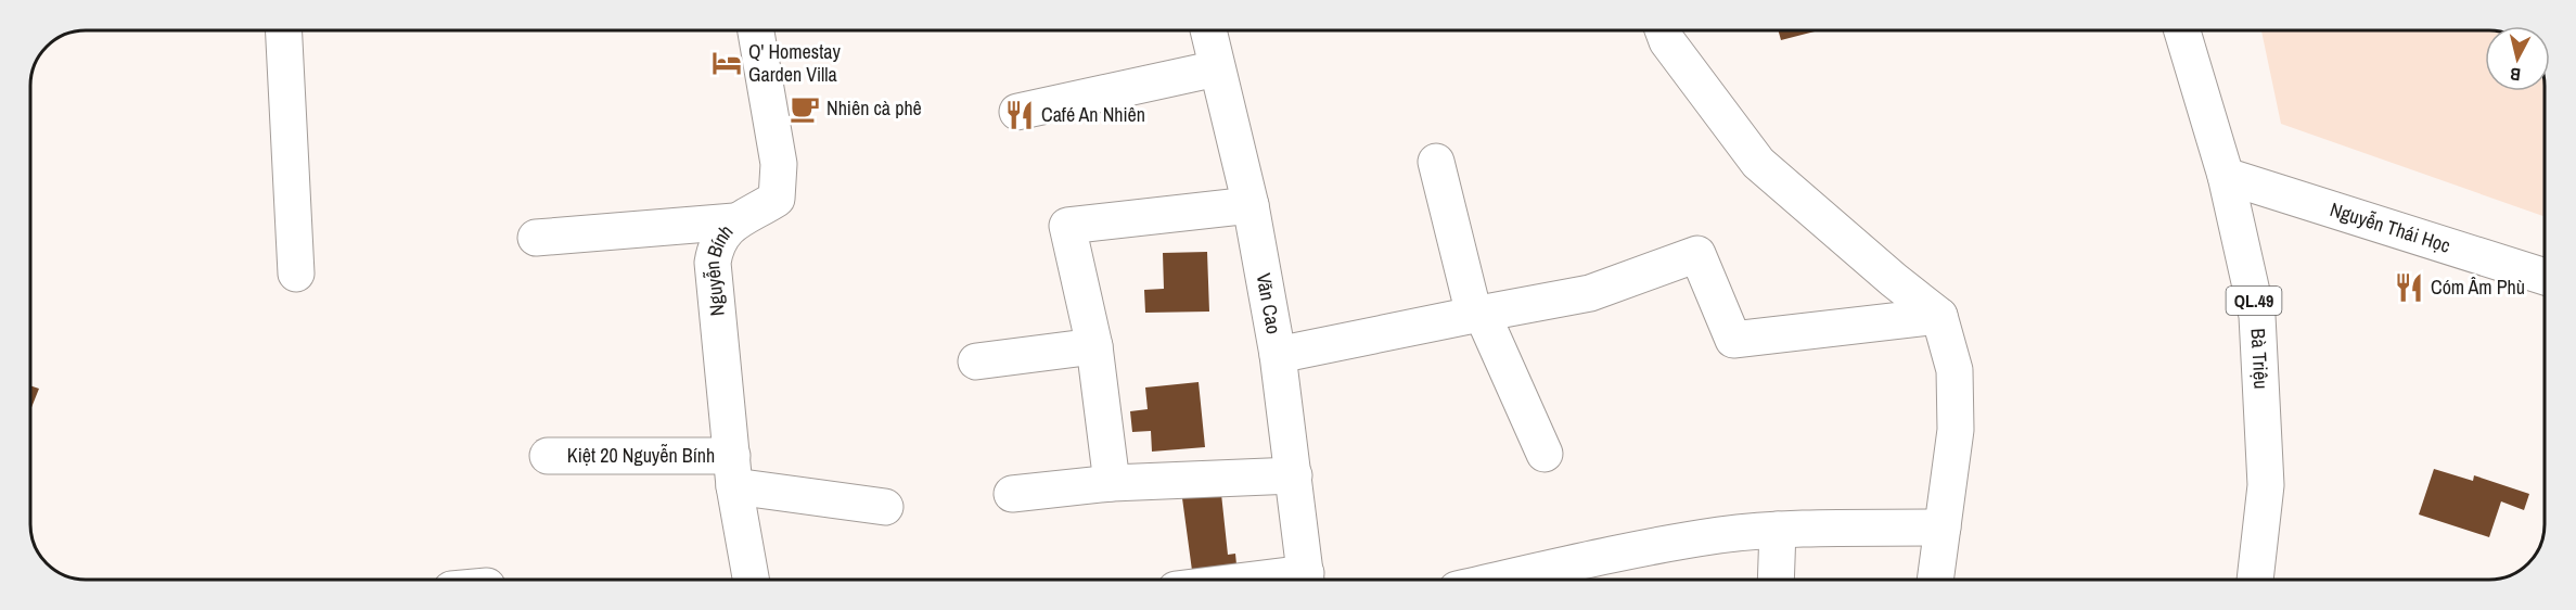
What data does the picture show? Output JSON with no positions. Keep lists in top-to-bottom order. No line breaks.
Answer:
{"streets":{"main road":["Nguyễn Thái Học","Nguyễn Bính","QL.49","Văn Cao","Bà Triệu","Kiệt 20 Nguyễn Bính"]},"crossings":[["Nguyễn Thái Học","Bà Triệu"],["Nguyễn Bính","Kiệt 20 Nguyễn Bính"]],"places":{"hotel":["Q' Homestay Garden Villa"],"cafe":["Nhiên cà phê"],"restaurant":["Café An Nhiên","Cóm Âm Phù"]},"north":"bottom"}
